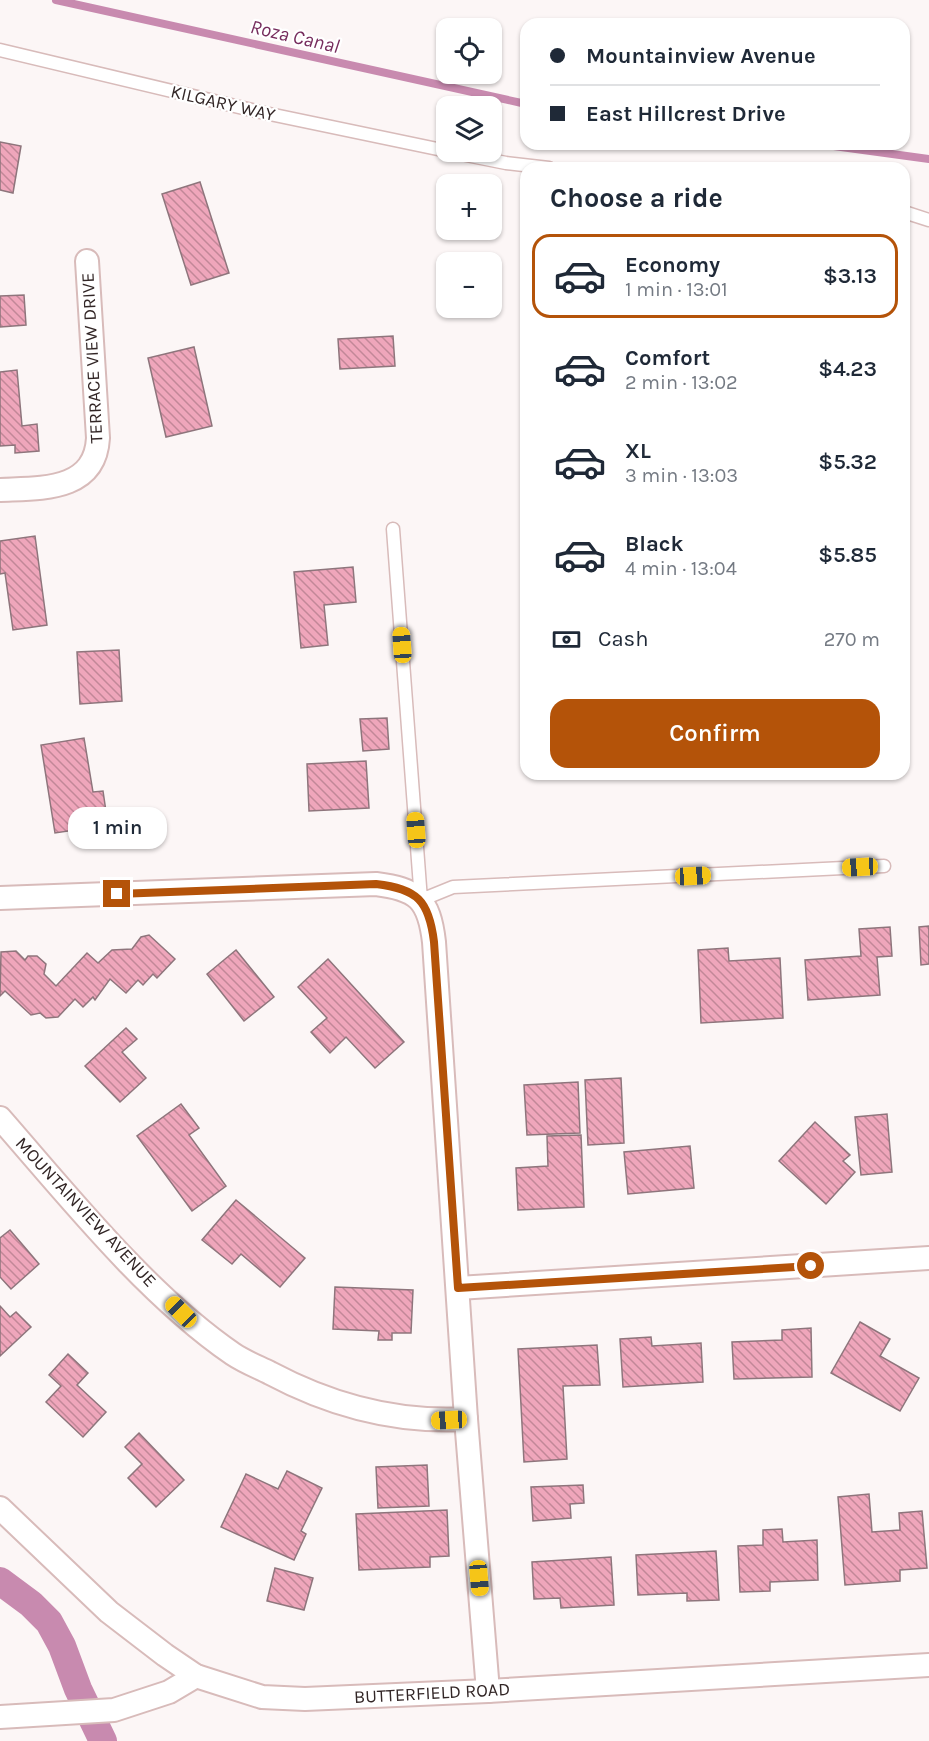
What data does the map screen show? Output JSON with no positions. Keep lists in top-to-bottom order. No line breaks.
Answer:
{"streets":{"street":["TERRACE VIEW DRIVE","MOUNTAINVIEW AVENUE","BUTTERFIELD ROAD"],"lane":["KILGARY WAY"]},"water":["Roza Canal"],"page":{"map_buttons":["+","−"],"banner":["Mountainview Avenue","East Hillcrest Drive"],"heading":"Choose a ride","list":[{"name":"Economy","note":"1 min · 13:01","value":"$3.13"},{"name":"Comfort","note":"2 min · 13:02","value":"$4.23"},{"name":"XL","note":"3 min · 13:03","value":"$5.32"},{"name":"Black","note":"4 min · 13:04","value":"$5.85"}],"pay":["Cash","270 m"],"buttons":"Confirm","bubble":"1 min"}}
